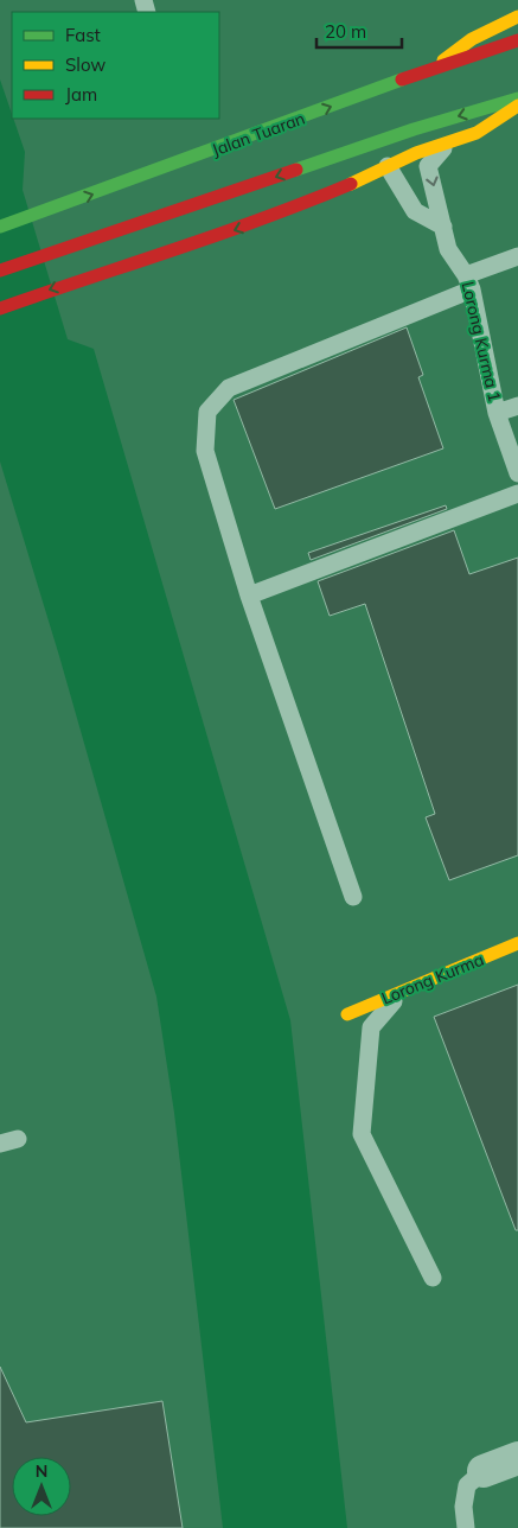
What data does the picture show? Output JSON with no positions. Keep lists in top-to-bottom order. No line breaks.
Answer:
{"streets":{"main road":["Jalan Tuaran","Lorong Kurma"],"lane":["Lorong Kurma 1"]},"legend":["Fast","Slow","Jam"],"scale_bar":"20 m","north":"top"}
